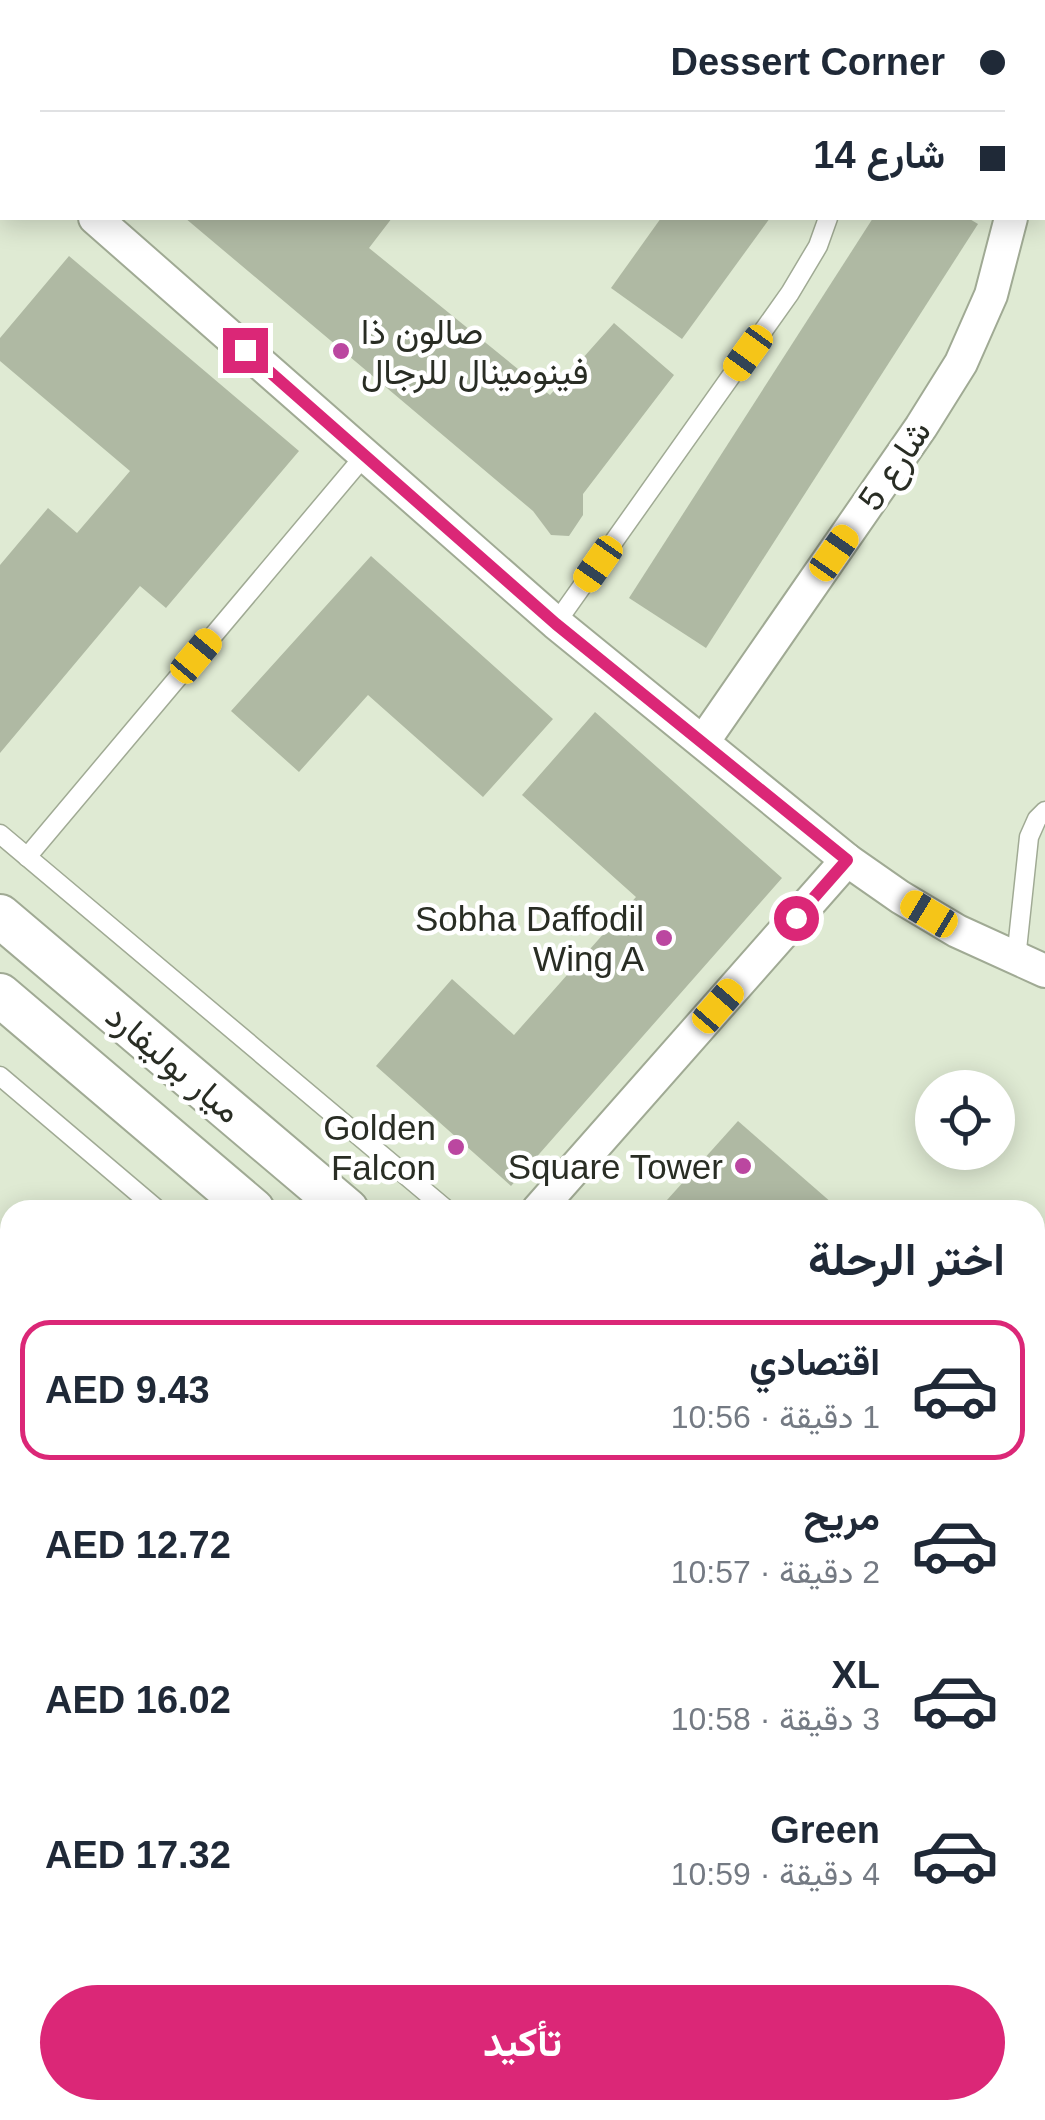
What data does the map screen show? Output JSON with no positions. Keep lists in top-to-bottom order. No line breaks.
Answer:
{"streets":{"street":["شارع 5","ميار بوليفارد"]},"places":["صالون ذا فينومينال للرجال","Sobha Daffodil Wing A","Golden Falcon","Square Tower"],"page":{"banner":["Dessert Corner","شارع 14"],"heading":"اختر الرحلة","list":[{"name":"اقتصادي","note":"1 دقيقة · 10:56","value":"AED 9.43"},{"name":"مريح","note":"2 دقيقة · 10:57","value":"AED 12.72"},{"name":"XL","note":"3 دقيقة · 10:58","value":"AED 16.02"},{"name":"Green","note":"4 دقيقة · 10:59","value":"AED 17.32"}],"buttons":"تأكيد"}}
